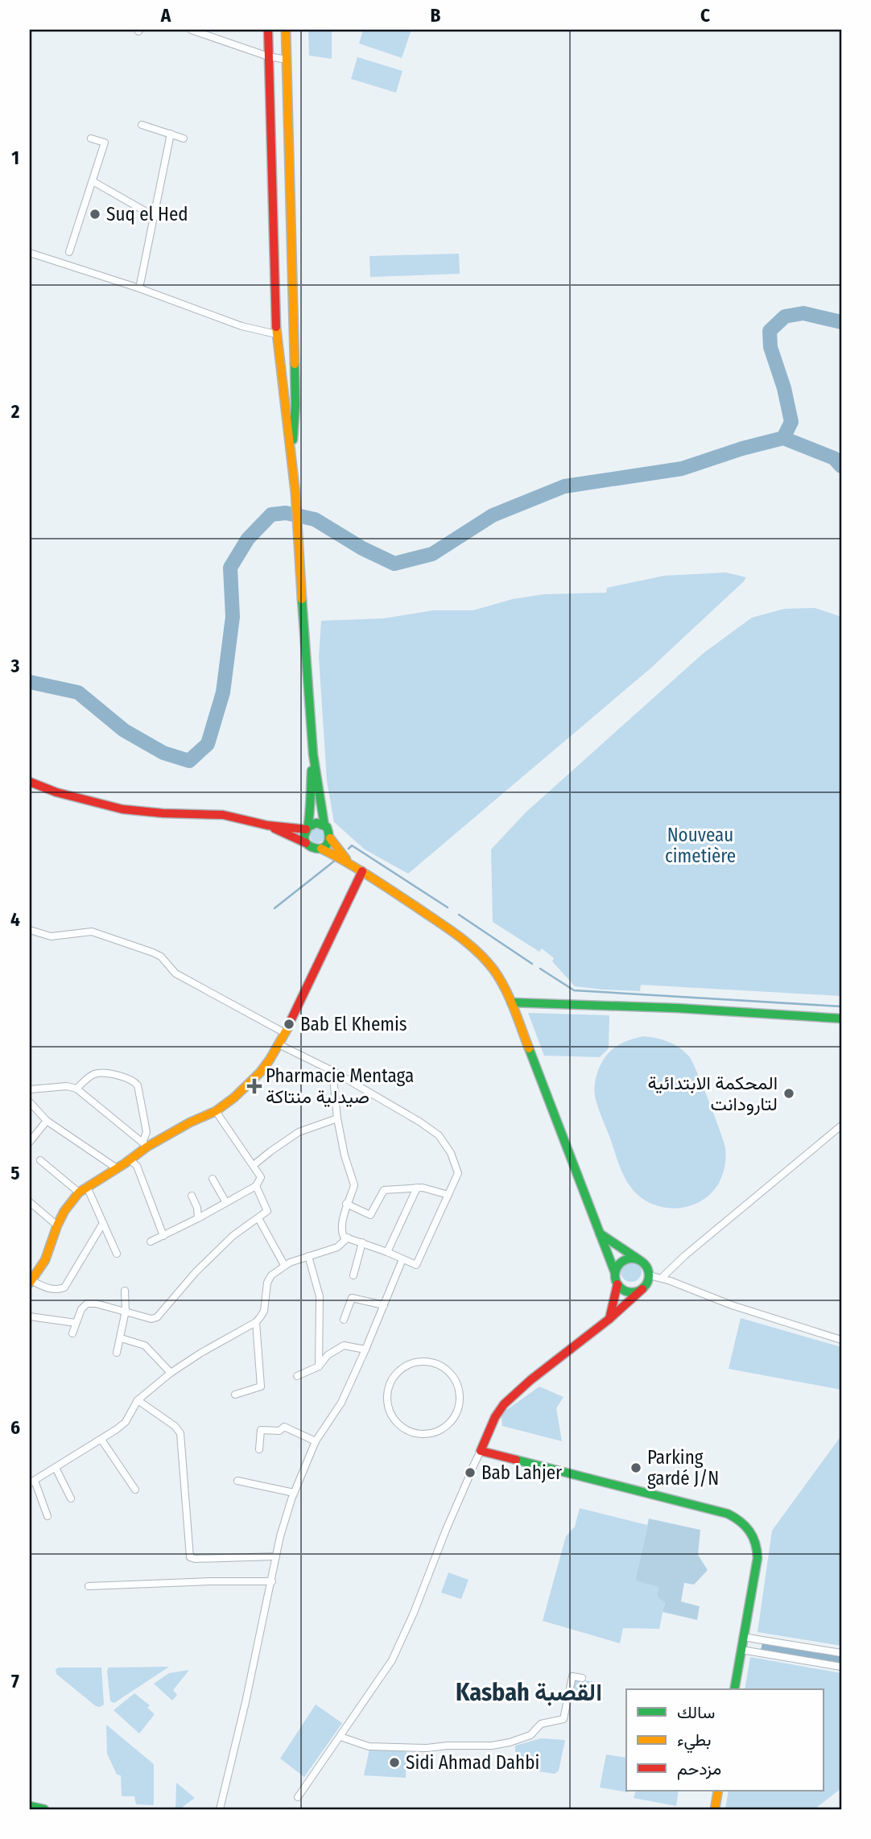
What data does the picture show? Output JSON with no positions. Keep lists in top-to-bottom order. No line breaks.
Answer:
{"districts":["Kasbah القصبة"],"parks":["Nouveau cimetière"],"places":{"other":["Suq el Hed","Bab El Khemis","المحكمة الابتدائية لتارودانت","Parking gardé J/N","Bab Lahjer","Sidi Ahmad Dahbi"],"health":["Pharmacie Mentaga صيدلية منتاكة"]},"legend":["سالك","بطيء","مزدحم"],"grid":{"columns":["A","B","C"],"rows":["1","2","3","4","5","6","7"]}}
